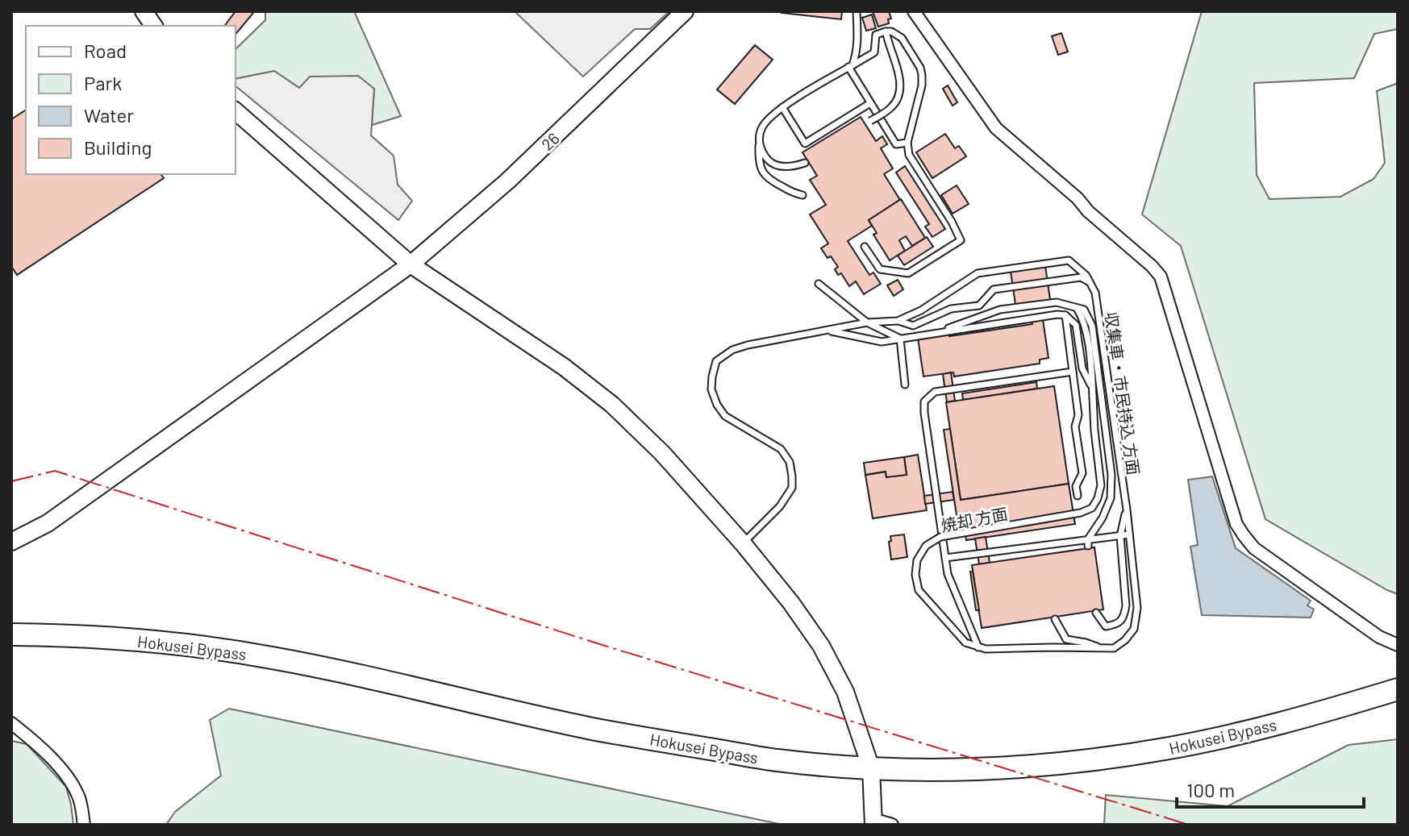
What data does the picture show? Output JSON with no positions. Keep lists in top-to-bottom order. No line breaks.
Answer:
{"streets":{"highway":["Hokusei Bypass"],"street":["26"],"lane":["収集車・市民持込 方面","焼却 方面"]},"crossings":[["収集車・市民持込 方面","焼却 方面"]],"legend":["Road","Park","Water","Building"],"scale_bar":"100 m"}
